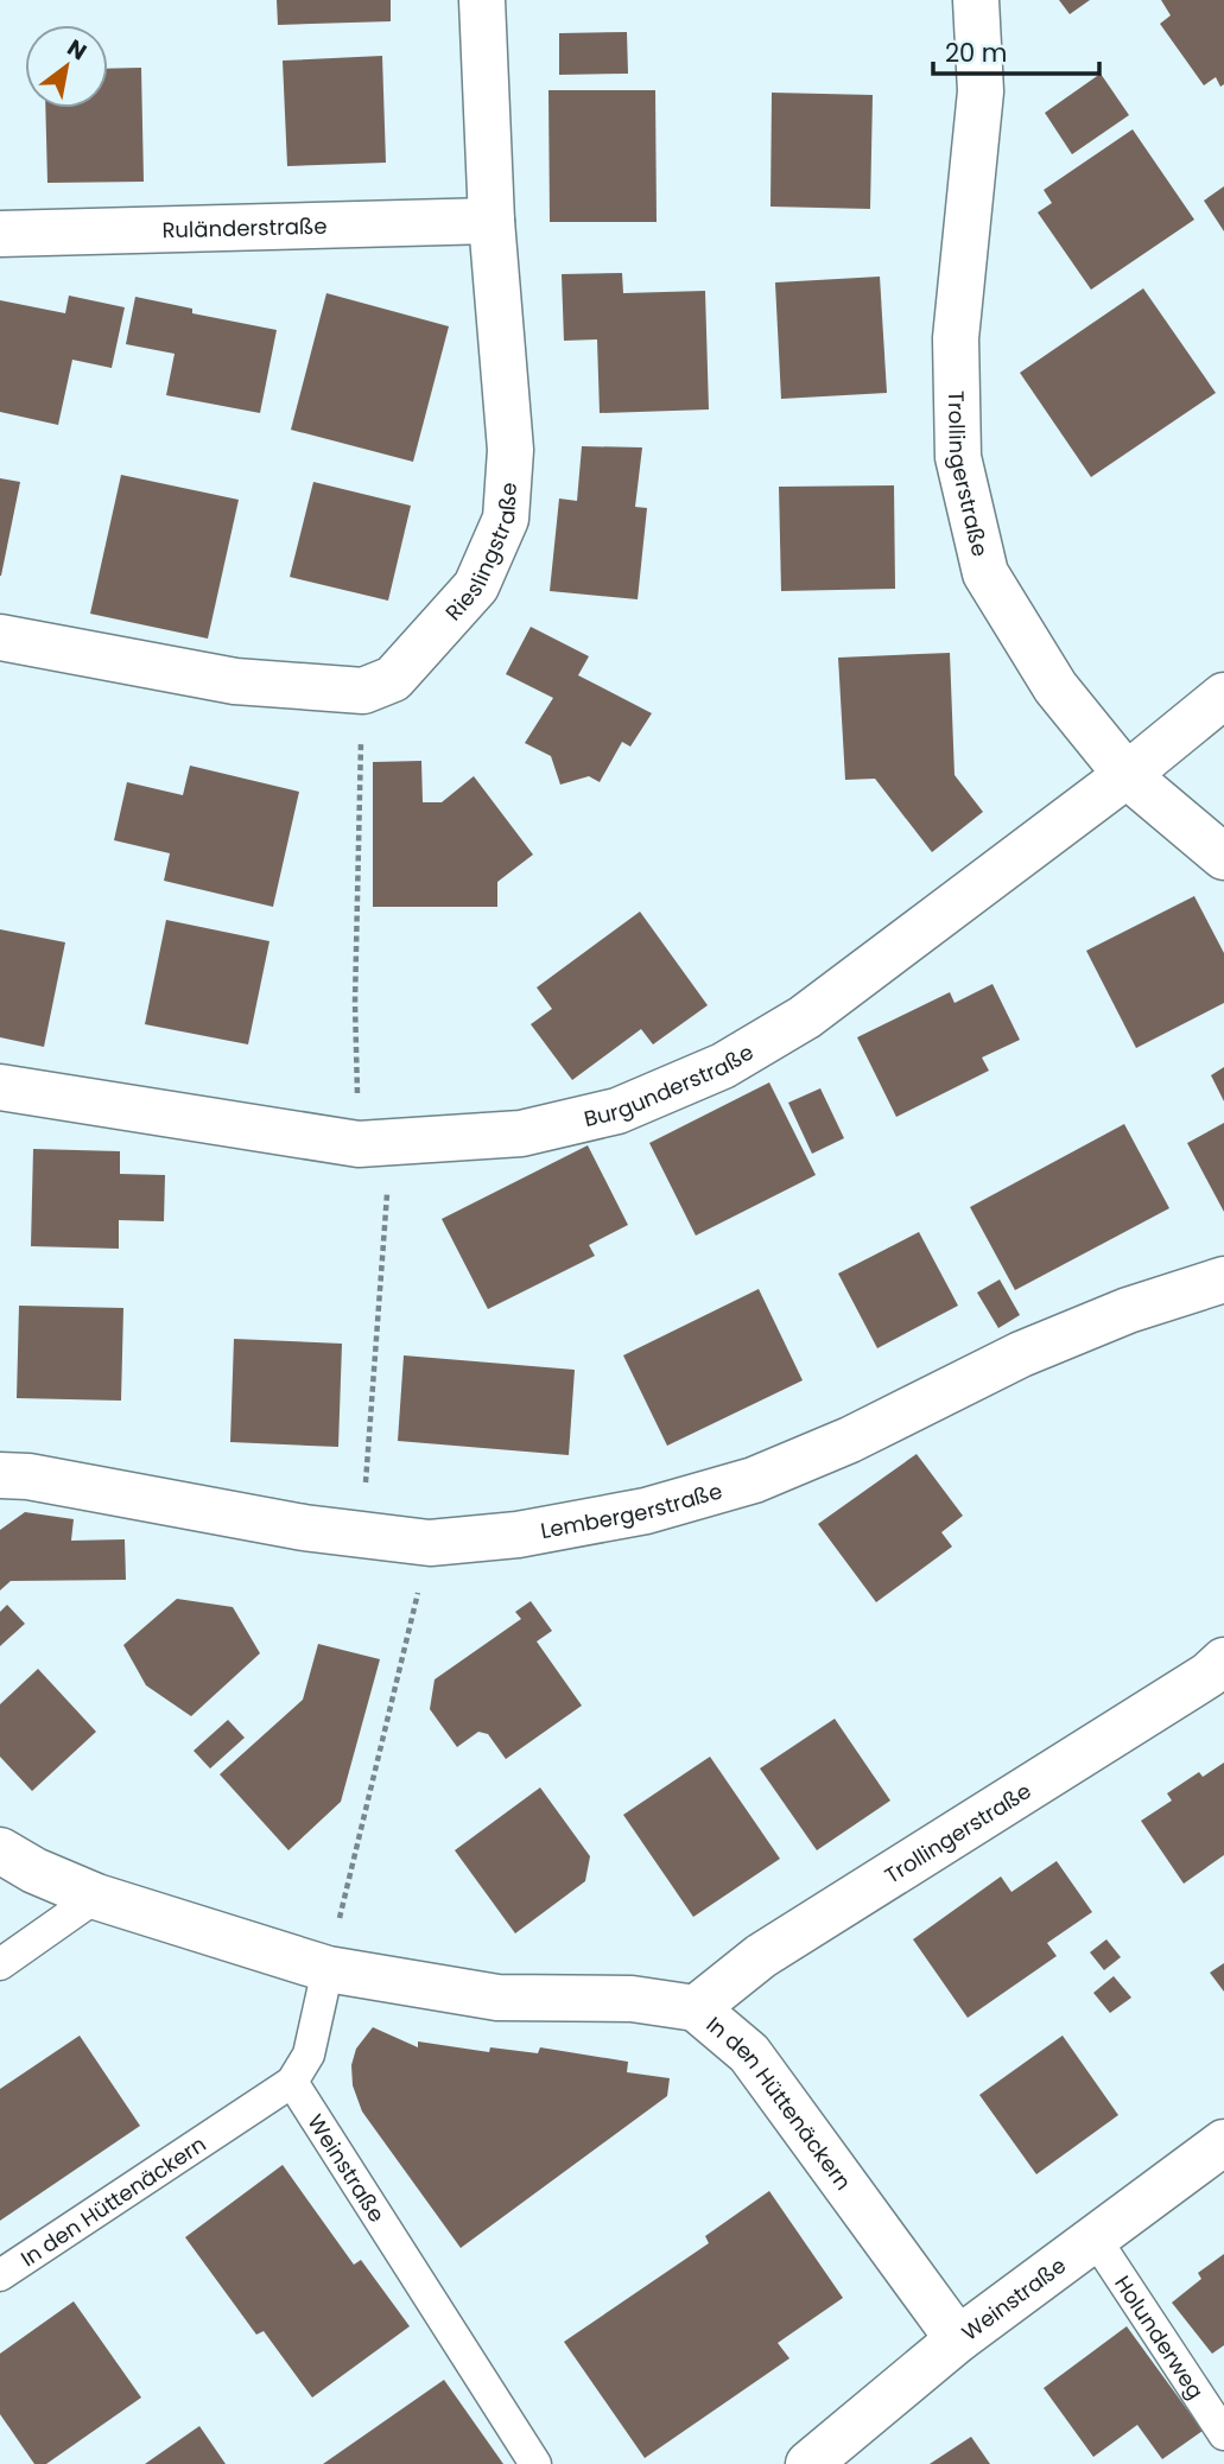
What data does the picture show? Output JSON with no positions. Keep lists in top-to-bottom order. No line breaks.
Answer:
{"streets":{"street":["Ruländerstraße","Trollingerstraße","Rieslingstraße","Burgunderstraße","Lembergerstraße","In den Hüttenäckern","Weinstraße"],"lane":["Holunderweg"]},"crossings":[["Ruländerstraße","Rieslingstraße"],["Trollingerstraße","Burgunderstraße"],["Trollingerstraße","In den Hüttenäckern"],["In den Hüttenäckern","Weinstraße"],["Weinstraße","Holunderweg"]],"scale_bar":"20 m","north":"top right"}
